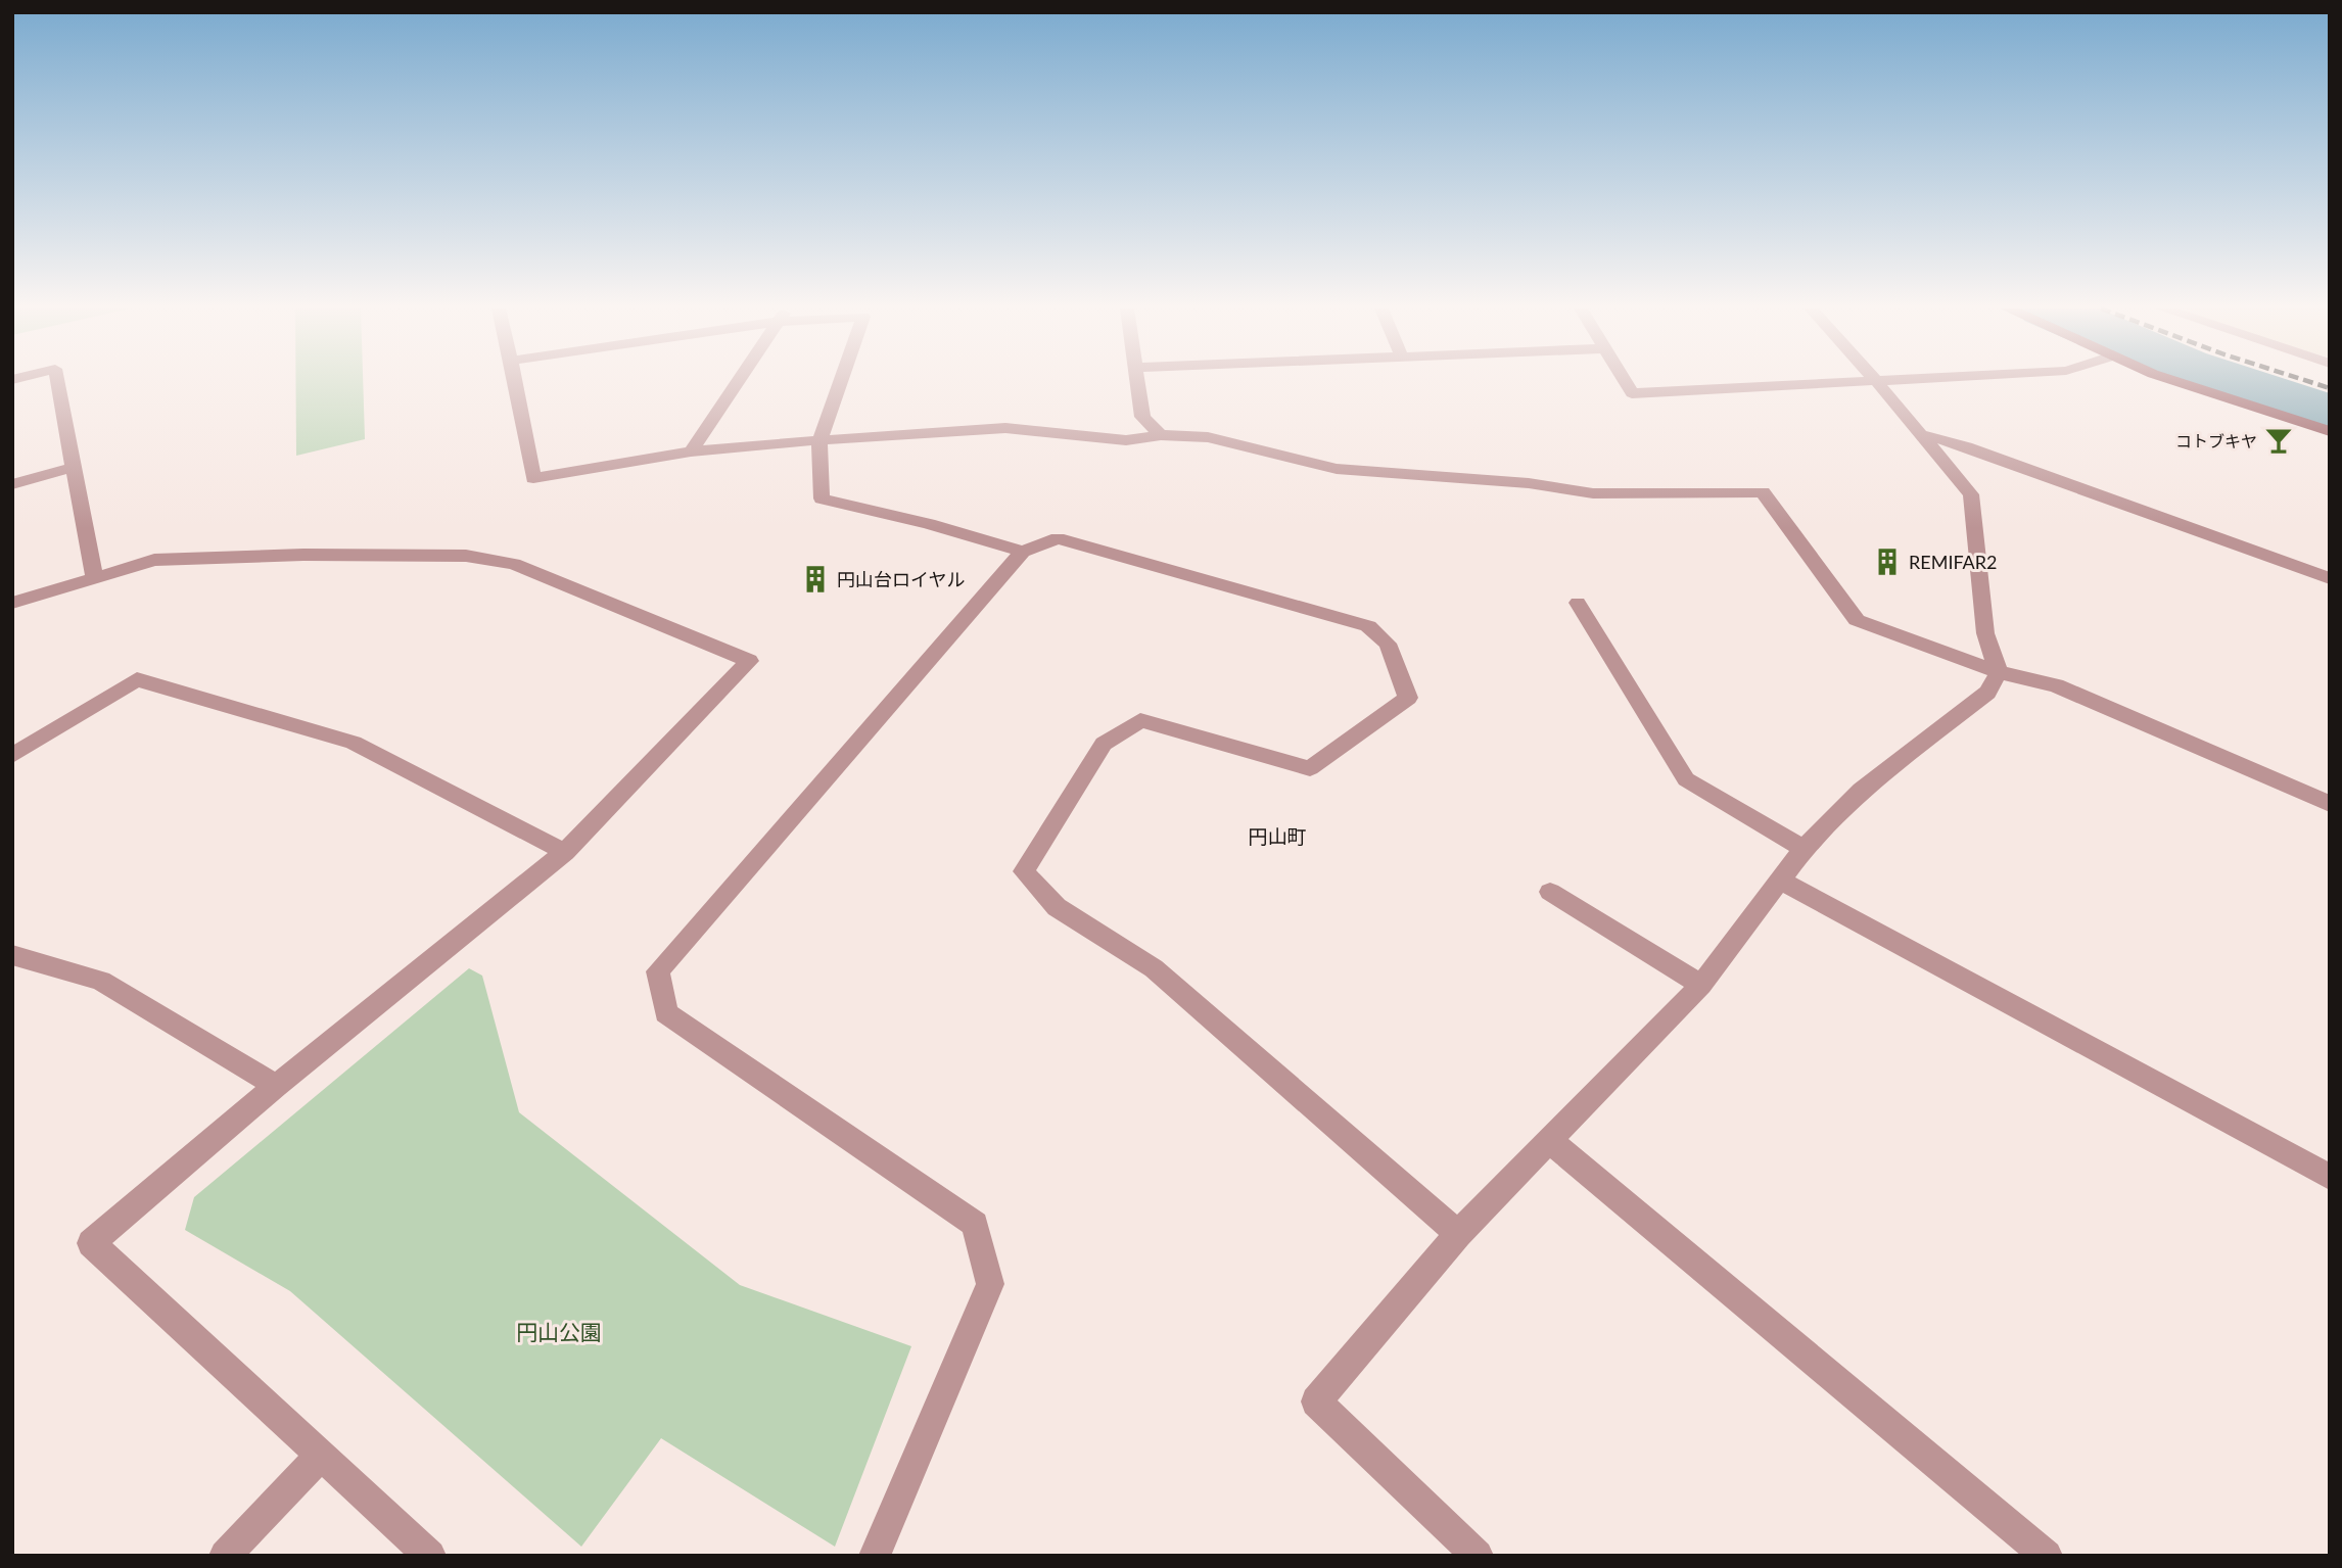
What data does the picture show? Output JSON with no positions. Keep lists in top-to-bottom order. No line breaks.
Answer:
{"districts":["円山町"],"parks":["円山公園"],"places":{"bar":["コトブキヤ"],"building":["REMIFAR2","円山台ロイヤル"]}}
